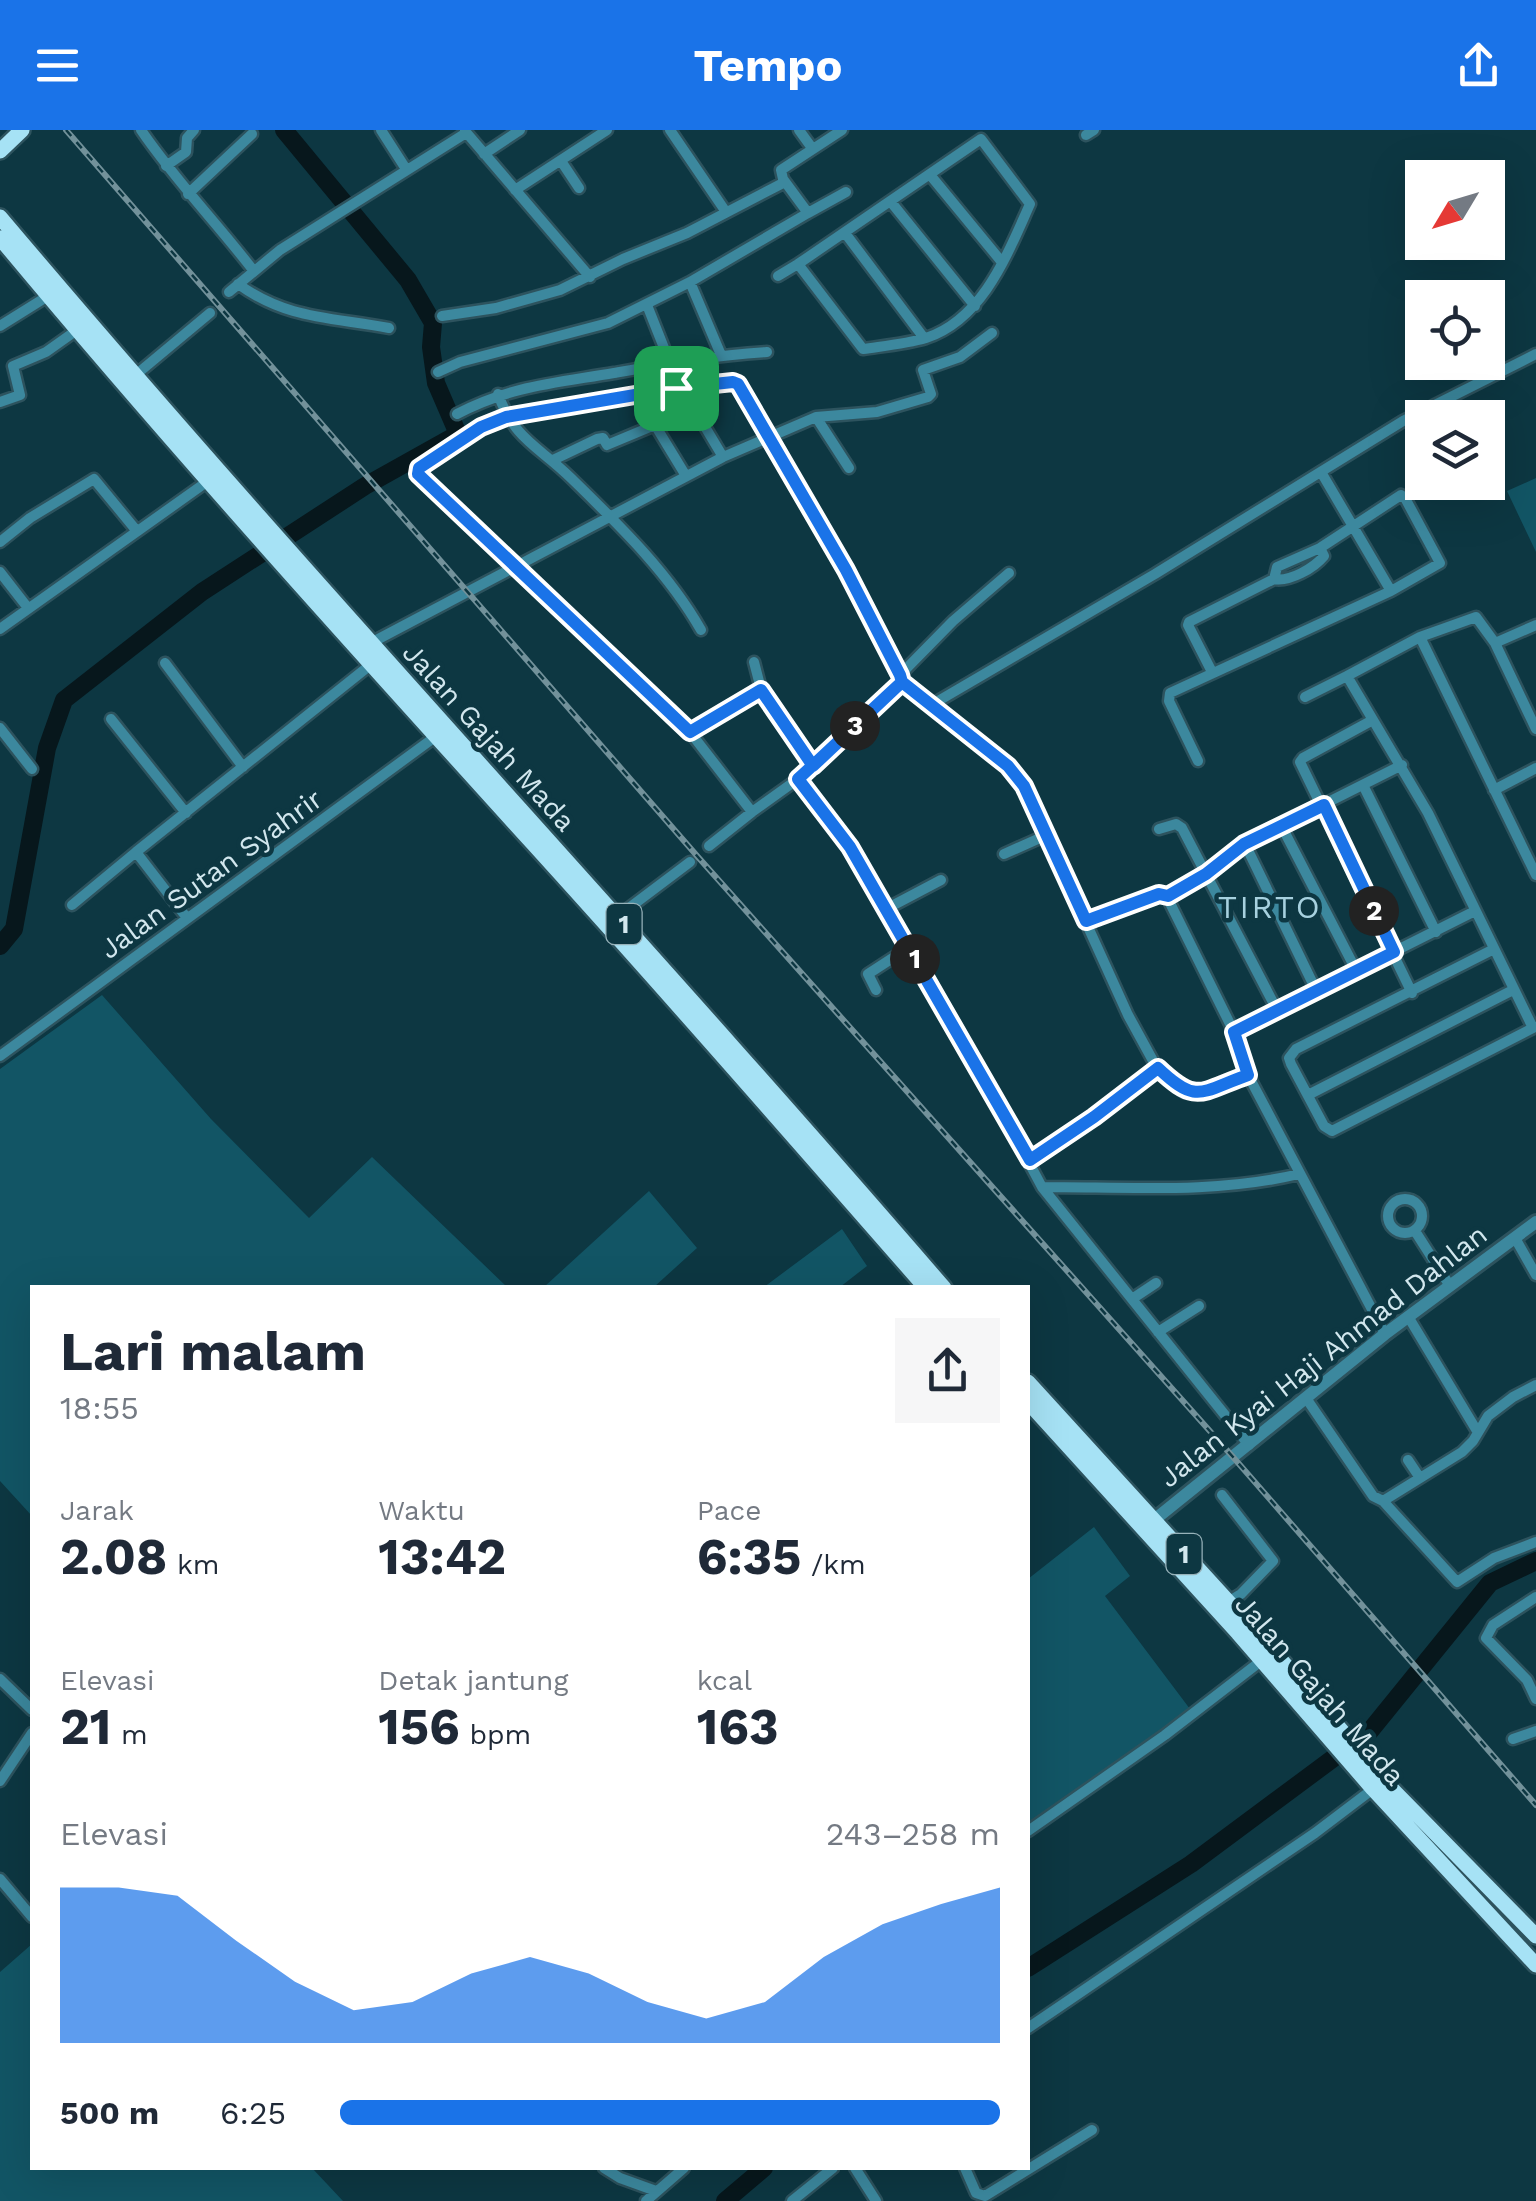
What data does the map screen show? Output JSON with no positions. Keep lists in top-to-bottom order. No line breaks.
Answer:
{"streets":{"highway":["Jalan Gajah Mada","1"],"street":["Jalan Sutan Syahrir","Jalan Kyai Haji Ahmad Dahlan"]},"crossings":[["Jalan Gajah Mada","Jalan Sutan Syahrir"],["Jalan Gajah Mada","Jalan Kyai Haji Ahmad Dahlan"]],"districts":["TIRTO"],"north":"bottom left","page":{"header":"Tempo","pins":["3","2","1"],"heading":["Lari malam","18:55"],"stats":[["Jarak","2.08 km"],["Waktu","13:42"],["Pace","6:35 /km"],["Elevasi","21 m"],["Detak jantung","156 bpm"],["kcal","163"]],"chart":["Elevasi","243–258 m"],"list":[{"name":"500 m","note":"6:25"}]}}
